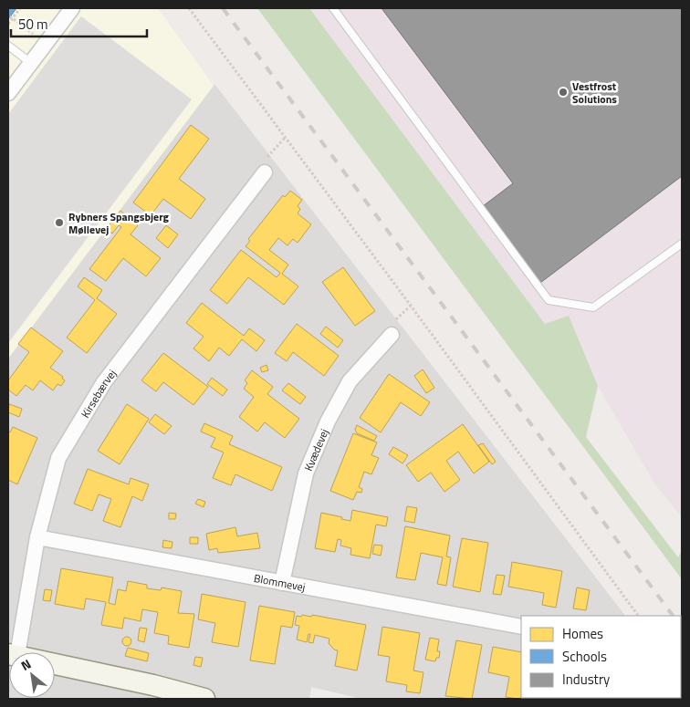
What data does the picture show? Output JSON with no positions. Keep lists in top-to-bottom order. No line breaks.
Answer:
{"streets":{"street":["Kirsebærvej","Kvædevej","Blommevej"]},"crossings":[["Kirsebærvej","Blommevej"],["Kvædevej","Blommevej"]],"places":["Vestfrost Solutions","Rybners Spangsbjerg Møllevej"],"legend":["Homes","Schools","Industry"],"scale_bar":"50 m","north":"top left"}
